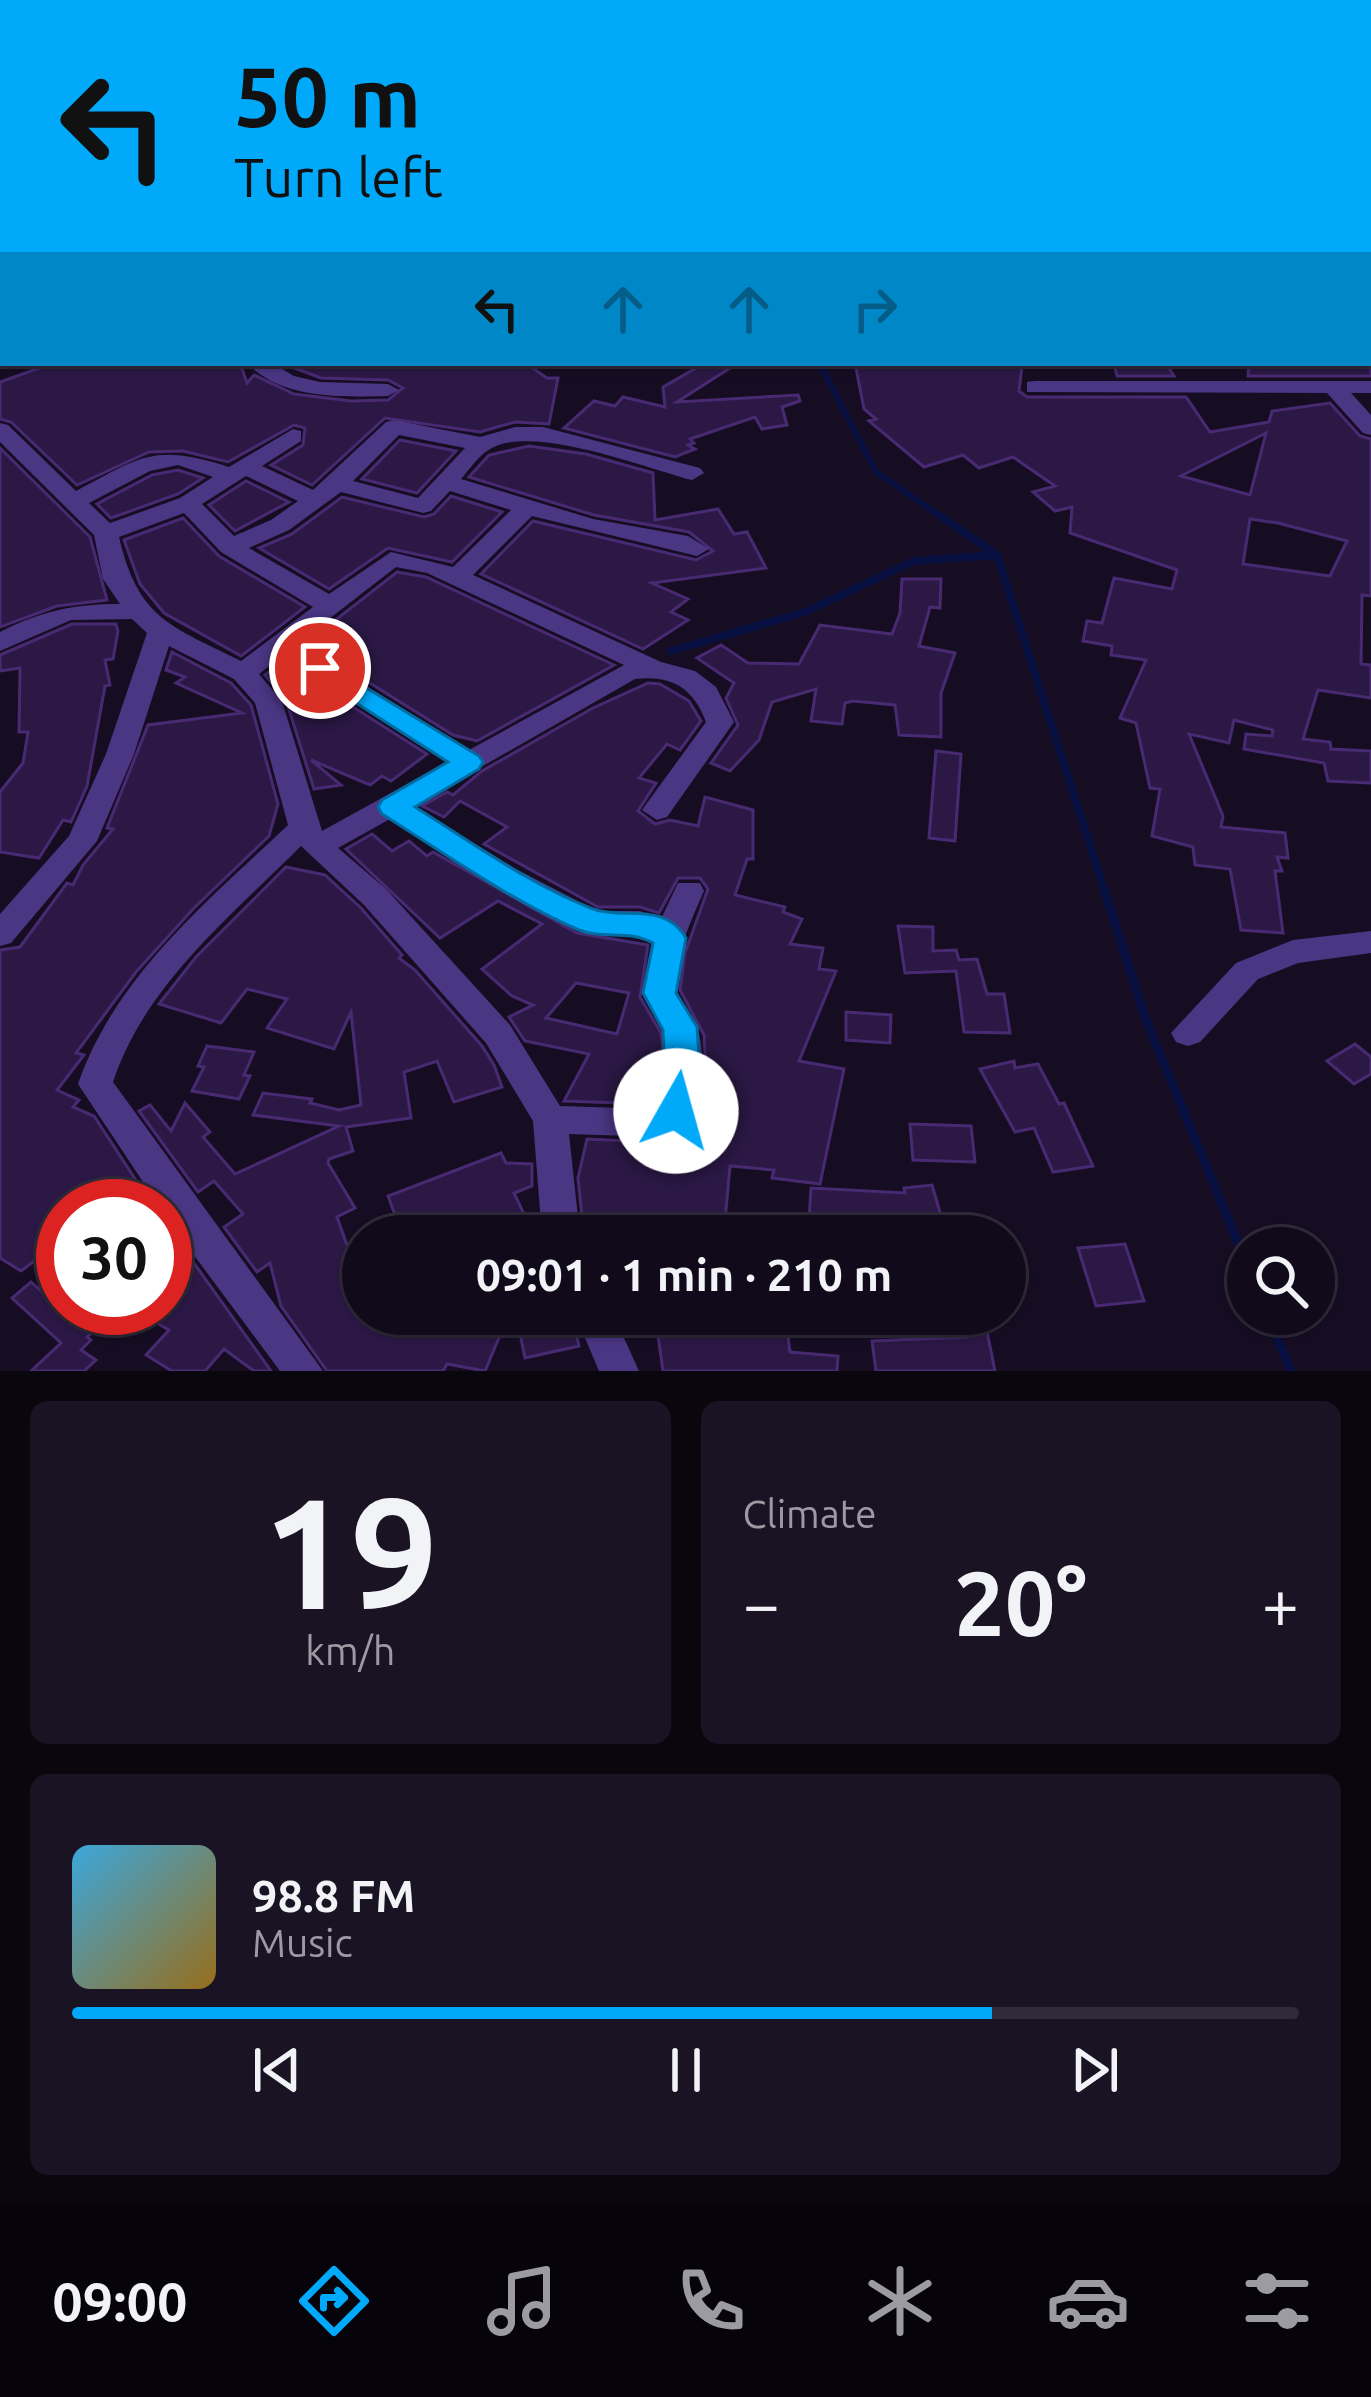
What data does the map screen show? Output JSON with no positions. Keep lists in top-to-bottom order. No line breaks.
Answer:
{"page":{"turn":["50 m","Turn left"],"limit":"30","trip":"09:01 · 1 min · 210 m","tile":[["19","km/h"],"Climate"],"heat":["−","20°","+"],"song":["98.8 FM","Music"],"tabs":"09:00"}}
